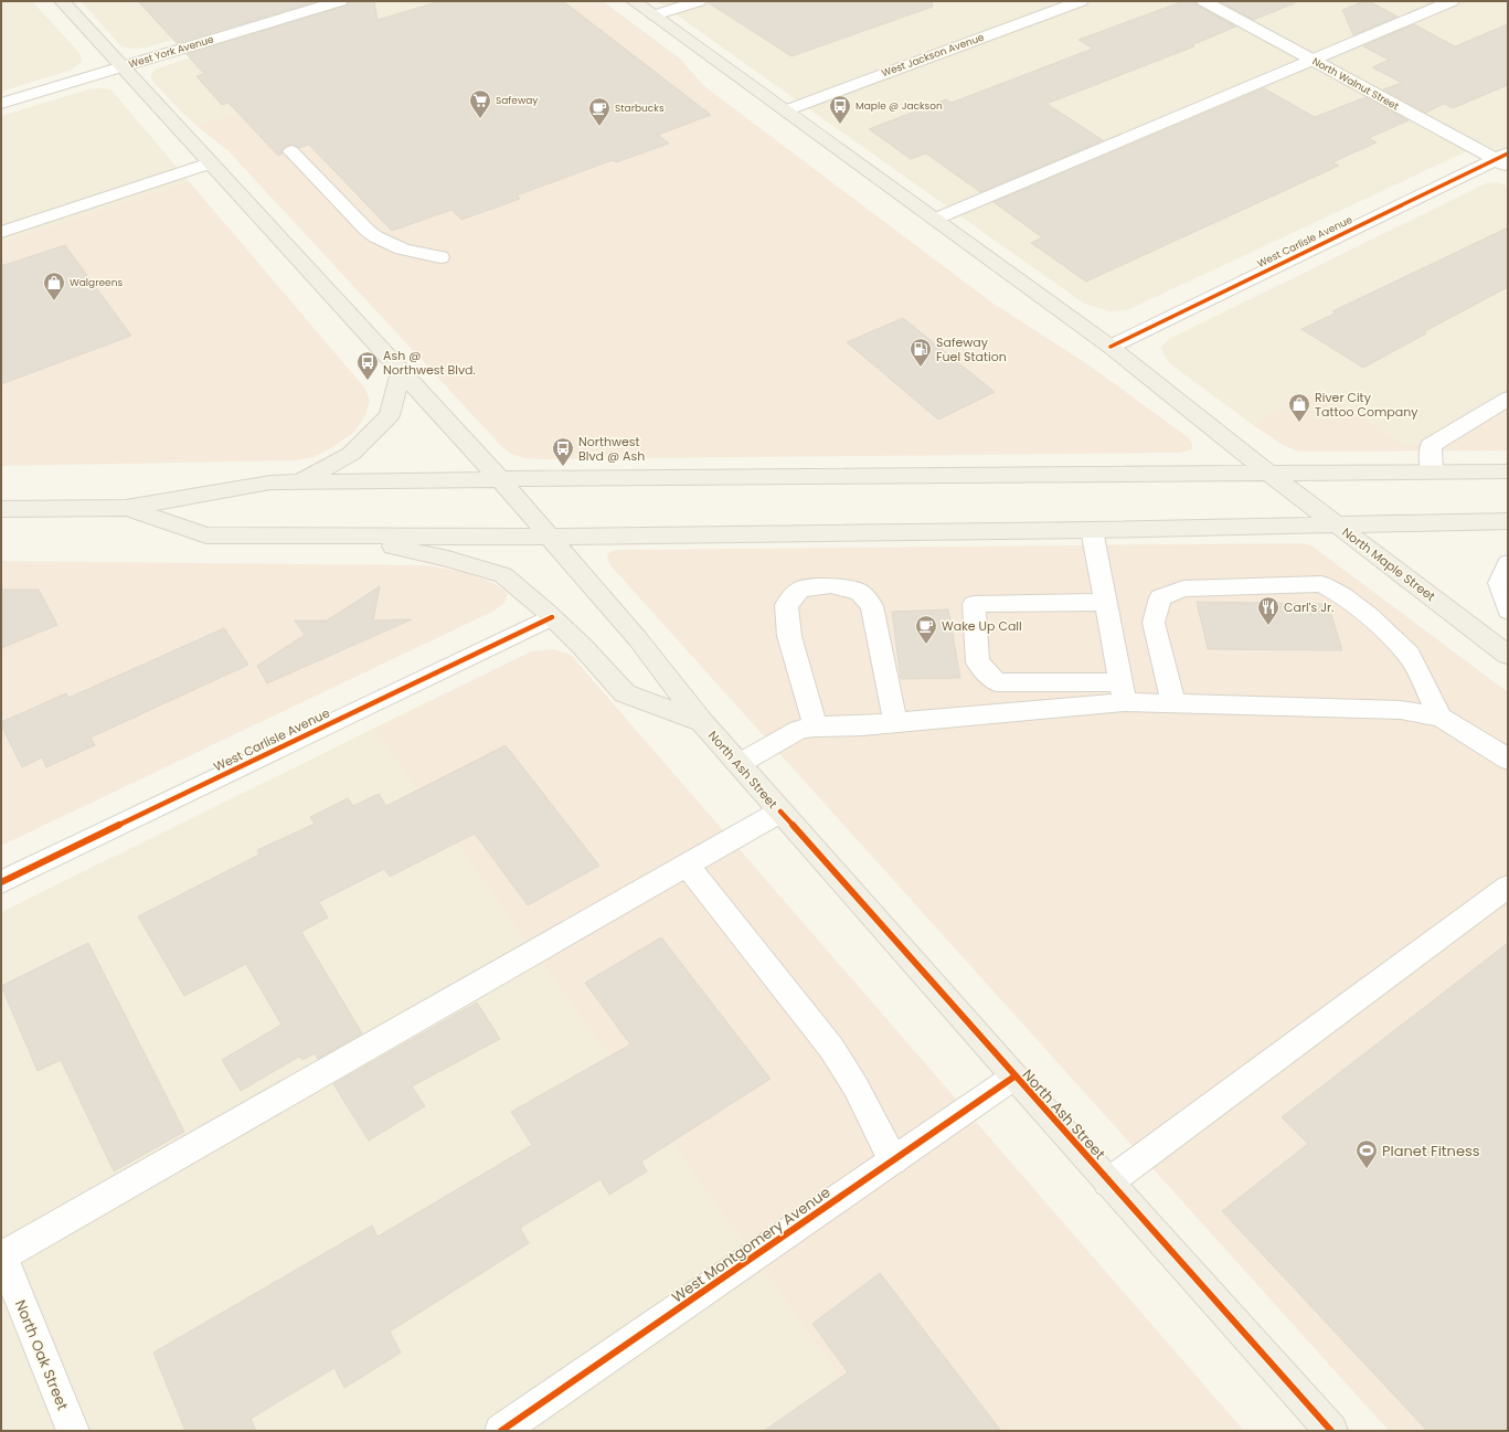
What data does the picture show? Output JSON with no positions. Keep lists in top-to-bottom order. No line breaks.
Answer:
{"streets":{"main road":["North Maple Street","North Ash Street"],"street":["West York Avenue","West Jackson Avenue","North Walnut Street","West Carlisle Avenue","West Montgomery Avenue","North Oak Street"]},"crossings":[["West York Avenue","North Ash Street"],["West Jackson Avenue","North Maple Street"],["North Walnut Street","West Carlisle Avenue"],["West Carlisle Avenue","North Maple Street"],["North Ash Street","West Montgomery Avenue"]],"places":{"supermarket":["Safeway"],"bus stop":["Maple @ Jackson","Ash @ Northwest Blvd.","Northwest Blvd @ Ash"],"cafe":["Starbucks","Wake Up Call"],"shop":["Walgreens","River City Tattoo Company"],"fuel station":["Safeway Fuel Station"],"restaurant":["Carl's Jr."],"sports":["Planet Fitness"]}}
